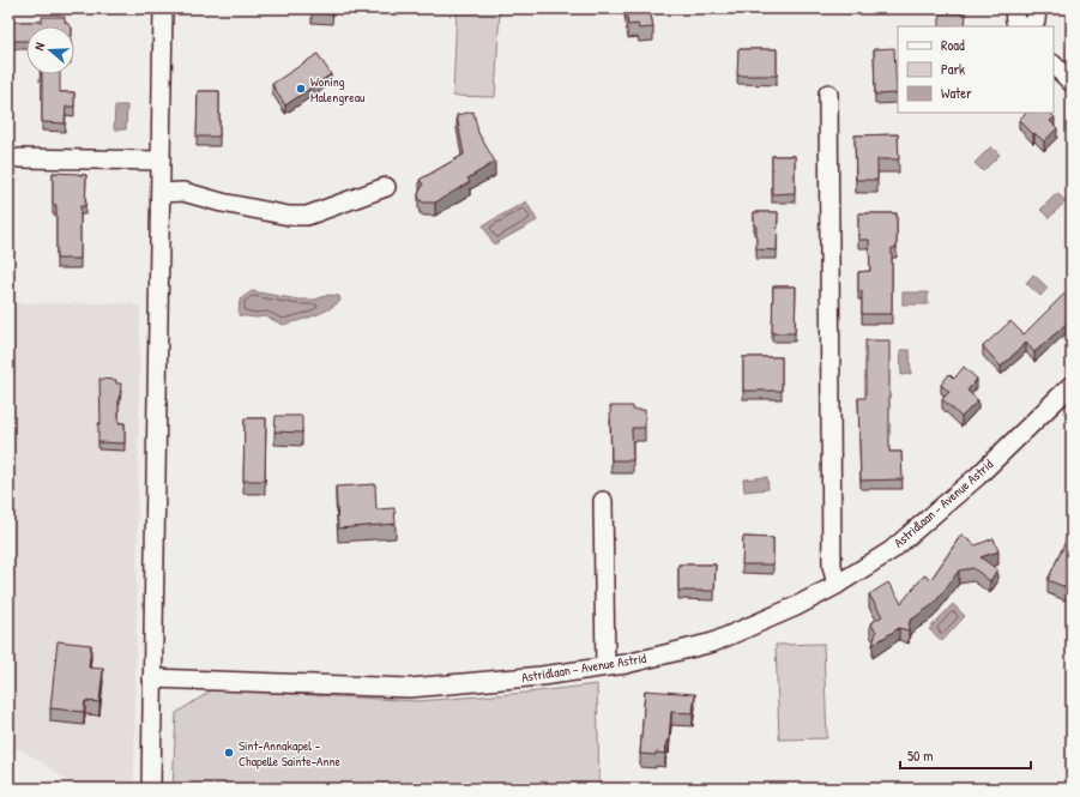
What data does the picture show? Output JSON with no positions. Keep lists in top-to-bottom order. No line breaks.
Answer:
{"streets":{"street":["Astridlaan - Avenue Astrid"]},"places":["Woning Malengreau","Sint-Annakapel - Chapelle Sainte-Anne"],"legend":["Road","Park","Water"],"scale_bar":"50 m","north":"left"}
